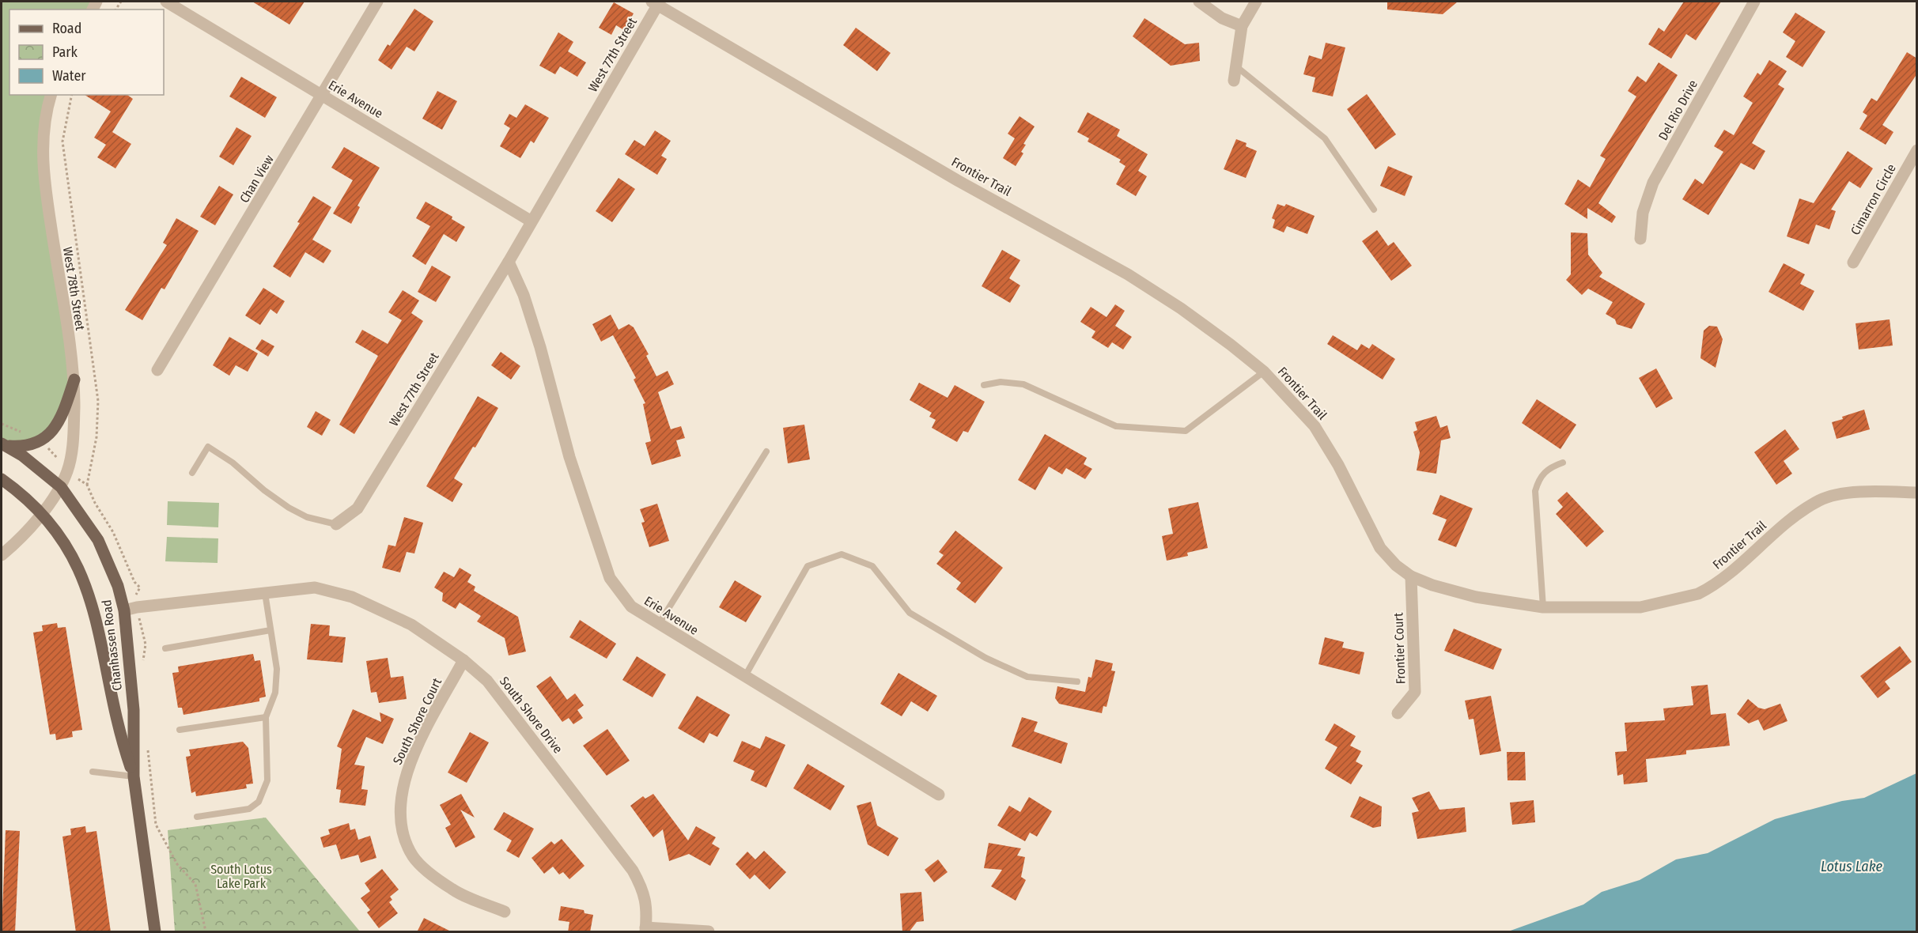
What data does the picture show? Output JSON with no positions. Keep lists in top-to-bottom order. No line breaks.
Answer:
{"streets":{"main road":["Chanhassen Road"],"street":["West 77th Street","Erie Avenue","Del Rio Drive","Frontier Trail","Chan View","Cimarron Circle","West 78th Street","Frontier Court","South Shore Drive","South Shore Court"]},"crossings":[["West 77th Street","Erie Avenue"],["West 77th Street","Frontier Trail"],["Erie Avenue","Chan View"],["Frontier Trail","Frontier Court"],["West 78th Street","Chanhassen Road"],["Chanhassen Road","South Shore Drive"],["South Shore Drive","South Shore Court"]],"water":["Lotus Lake"],"parks":["South Lotus Lake Park"],"legend":["Road","Park","Water"]}
